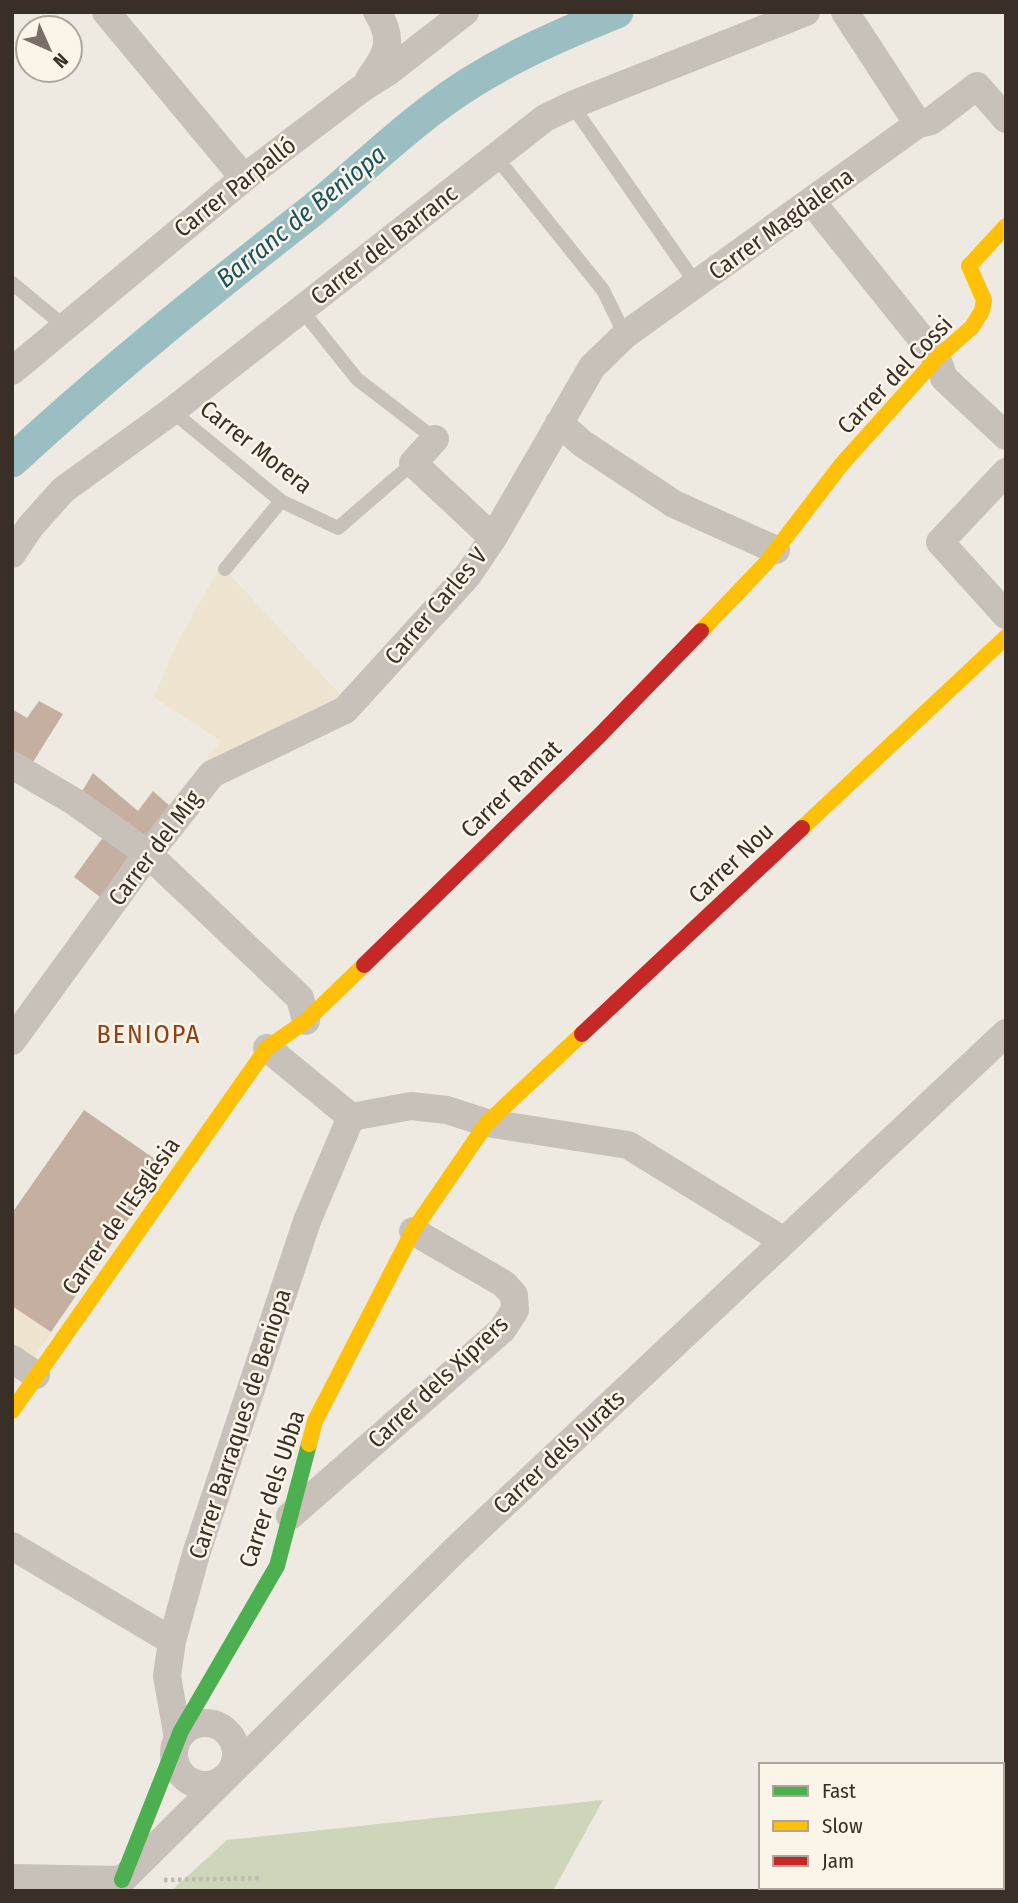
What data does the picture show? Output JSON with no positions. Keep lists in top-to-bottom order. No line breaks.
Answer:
{"streets":{"street":["Carrer Parpalló","Carrer Magdalena","Carrer del Barranc","Carrer del Cossi","Carrer Carles V","Carrer Ramat","Carrer del Mig","Carrer Nou","Carrer de l'Església","Carrer dels Xiprers","Carrer Barraques de Beniopa","Carrer dels Jurats","Carrer dels Ubba"],"lane":["Carrer Morera"]},"crossings":[["Carrer Magdalena","Carrer Carles V"],["Carrer del Barranc","Carrer Morera"],["Carrer del Cossi","Carrer Ramat"],["Carrer Carles V","Carrer del Mig"],["Carrer Ramat","Carrer de l'Església"],["Carrer Nou","Carrer dels Ubba"],["Carrer dels Xiprers","Carrer dels Ubba"],["Carrer Barraques de Beniopa","Carrer dels Jurats"],["Carrer Barraques de Beniopa","Carrer dels Ubba"],["Carrer dels Jurats","Carrer dels Ubba"]],"districts":["BENIOPA"],"water":["Barranc de Beniopa"],"legend":["Fast","Slow","Jam"],"north":"bottom right"}
